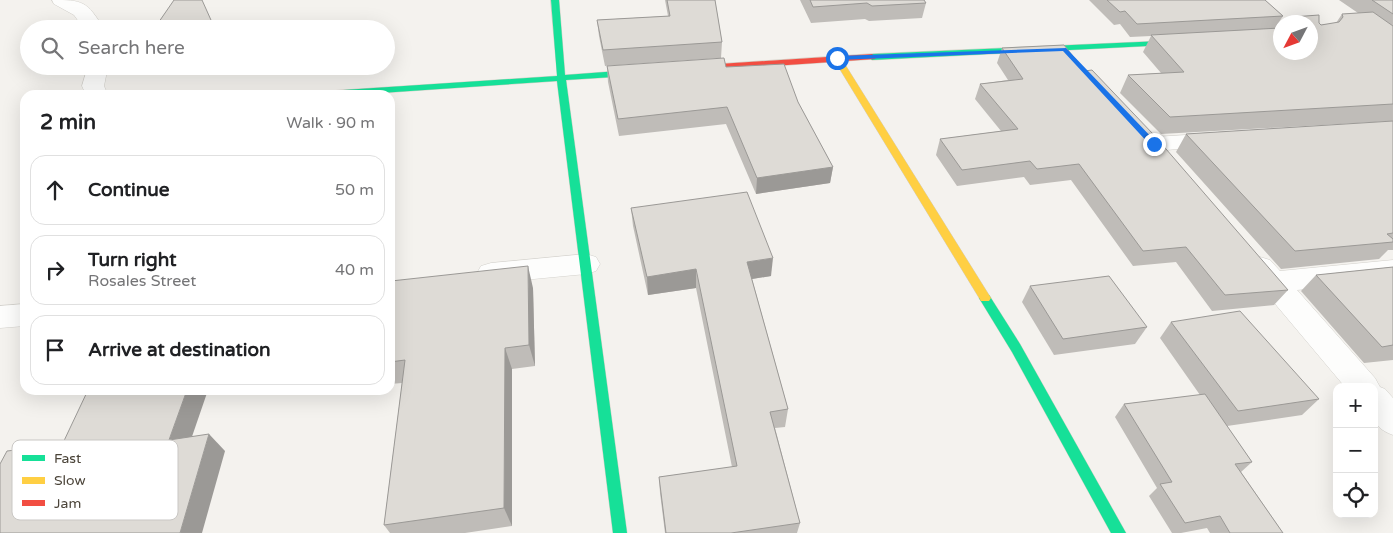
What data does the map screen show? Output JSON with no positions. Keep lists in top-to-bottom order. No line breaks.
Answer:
{"legend":["Fast","Slow","Jam"],"north":"bottom left","page":{"search":"Search here","heading":["2 min","Walk · 90 m"],"list":[["Continue","50 m"],["Turn right","Rosales Street","40 m"],"Arrive at destination"],"map_buttons":["+","−"]}}
